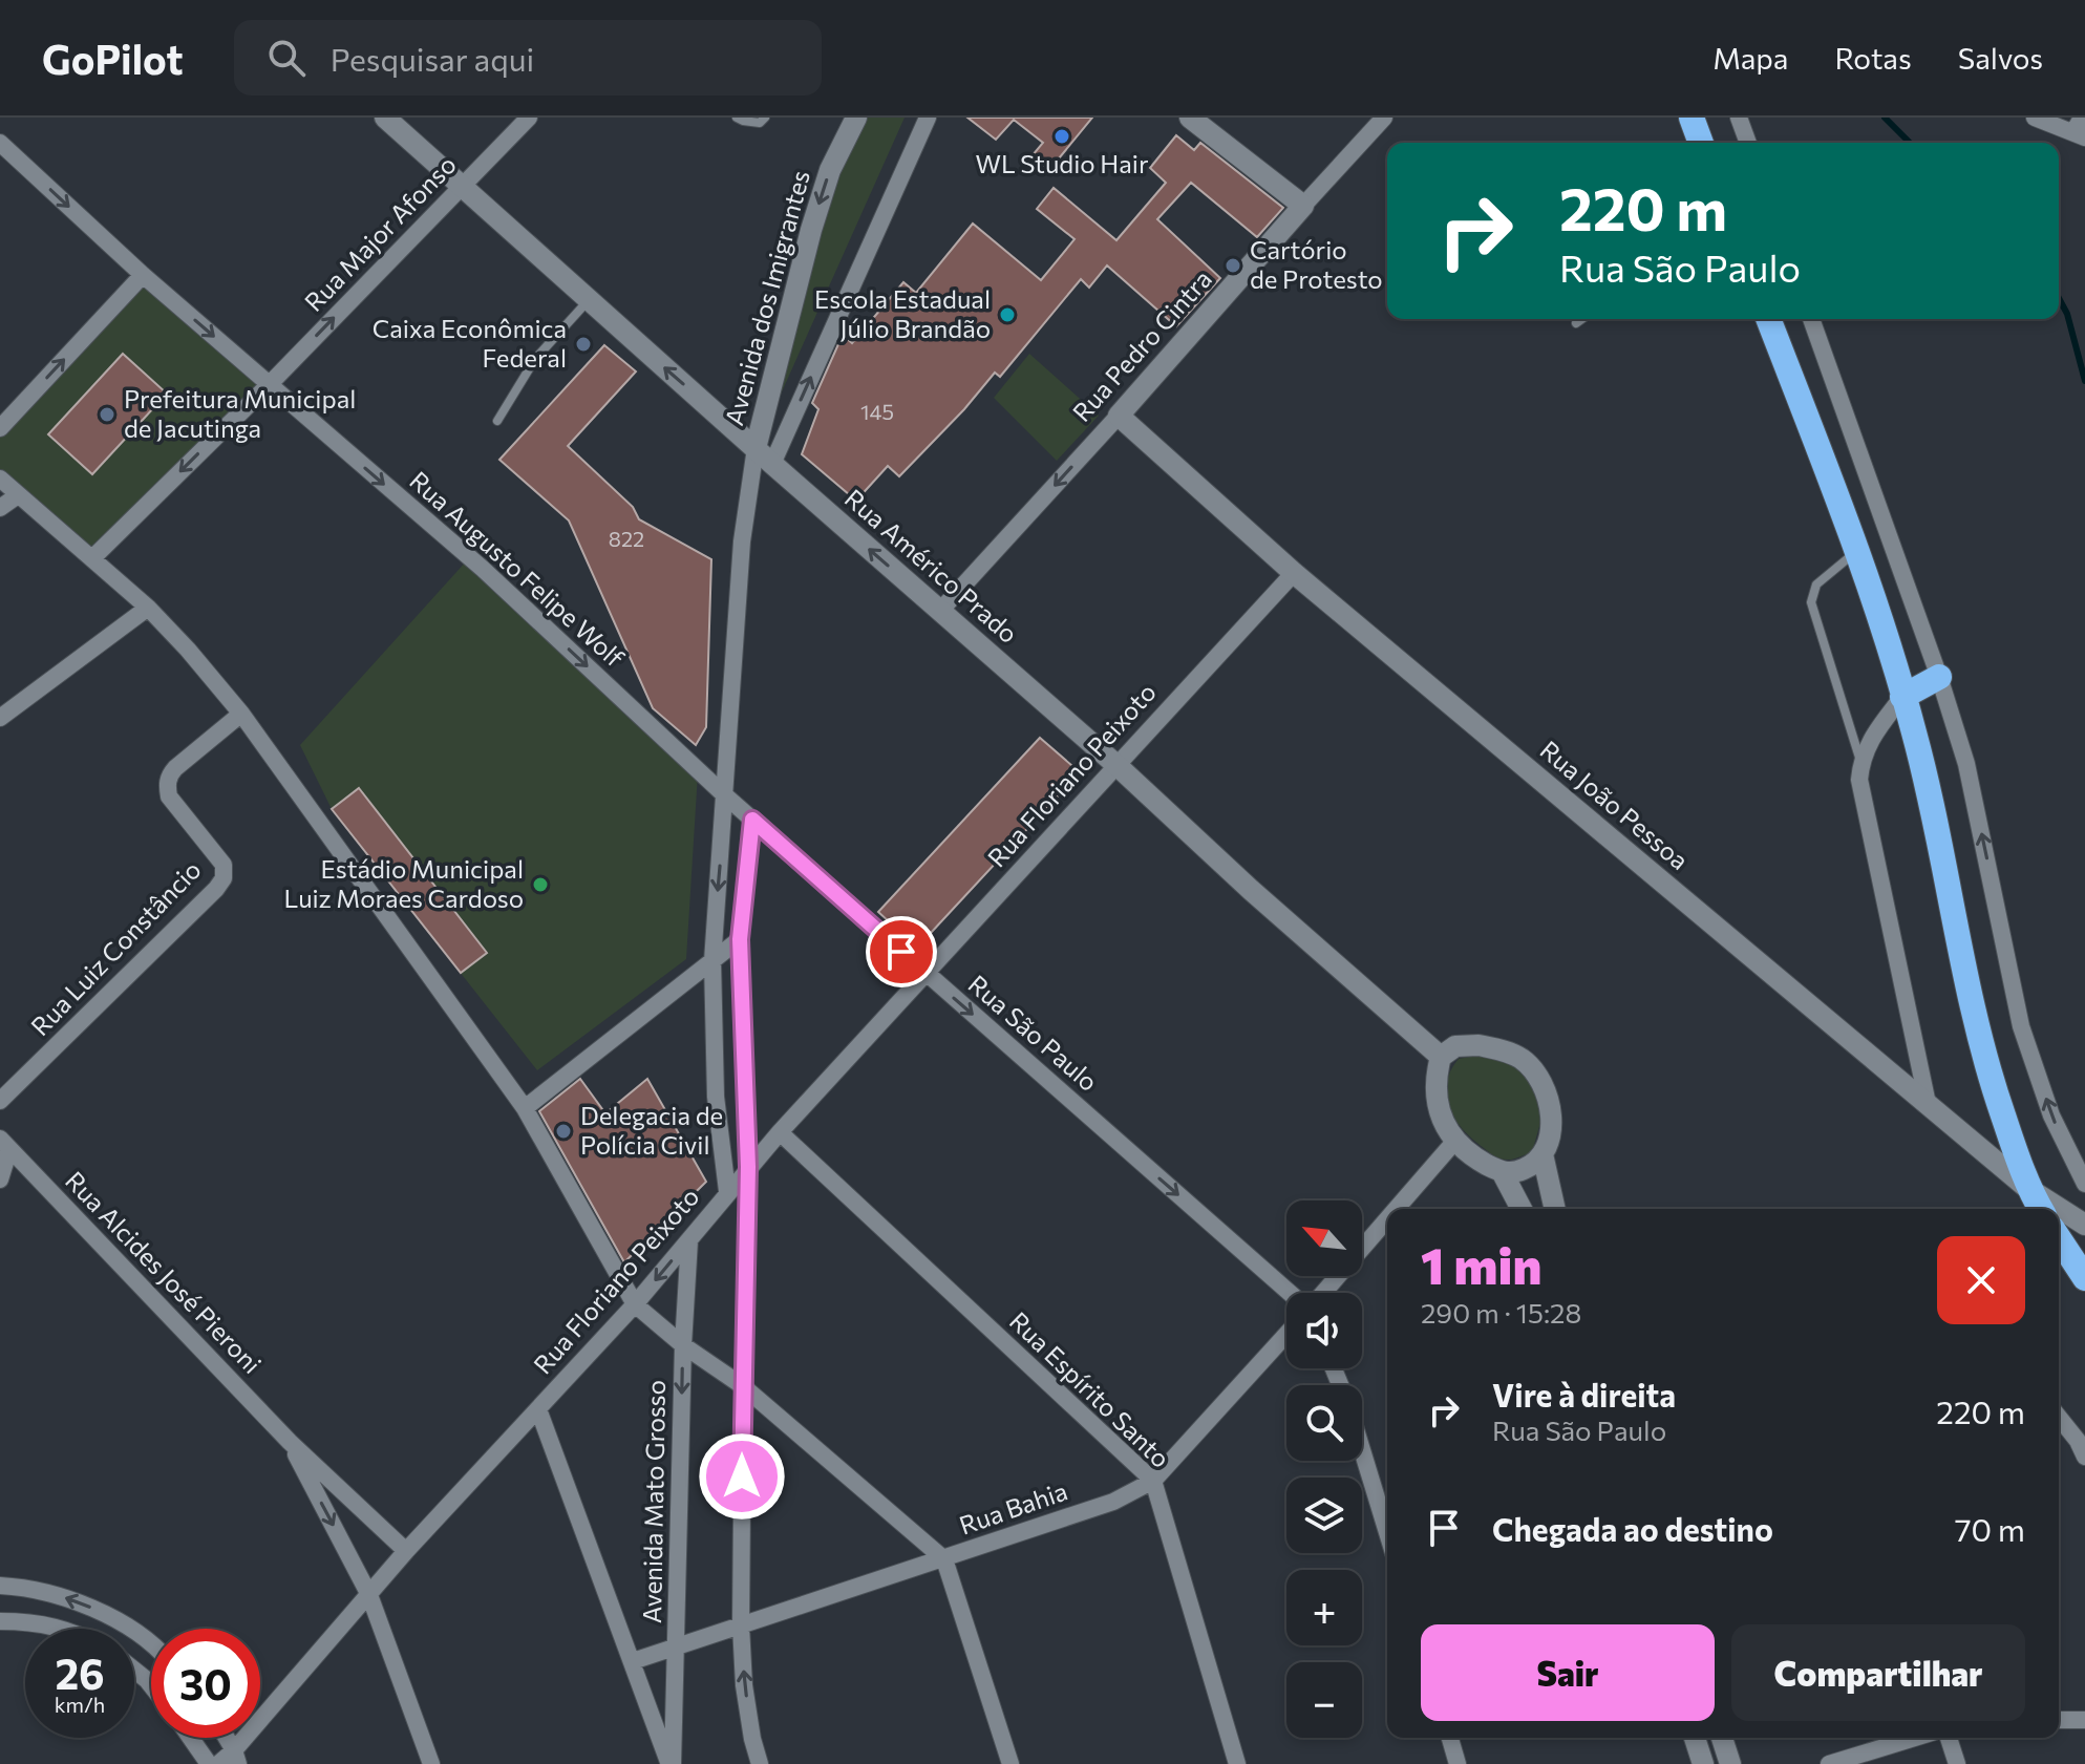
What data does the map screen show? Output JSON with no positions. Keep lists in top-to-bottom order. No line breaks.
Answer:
{"streets":{"street":["Rua Major Afonso","Avenida dos Imigrantes","Rua Pedro Cintra","Rua Américo Prado","Rua Augusto Felipe Wolf","Rua Floriano Peixoto","Rua João Pessoa","Rua Luiz Constâncio","Rua São Paulo","Rua Alcides José Pieroni","Rua Espírito Santo","Avenida Mato Grosso","Rua Bahia"]},"crossings":[["Rua Major Afonso","Rua Américo Prado"],["Rua Major Afonso","Rua Augusto Felipe Wolf"],["Avenida dos Imigrantes","Rua Américo Prado"],["Rua Pedro Cintra","Rua Américo Prado"],["Rua Pedro Cintra","Rua João Pessoa"],["Rua Américo Prado","Rua Floriano Peixoto"],["Rua Augusto Felipe Wolf","Rua São Paulo"],["Rua Floriano Peixoto","Rua João Pessoa"],["Rua Floriano Peixoto","Rua São Paulo"],["Rua Floriano Peixoto","Rua Alcides José Pieroni"],["Rua Floriano Peixoto","Rua Espírito Santo"],["Rua Floriano Peixoto","Avenida Mato Grosso"],["Rua Espírito Santo","Rua Bahia"],["Avenida Mato Grosso","Rua Bahia"]],"one_way":["Rua Pedro Cintra","Rua Augusto Felipe Wolf","Rua São Paulo"],"places":["WL Studio Hair","Cartório de Protesto","Escola Estadual Júlio Brandão","Caixa Econômica Federal","Prefeitura Municipal de Jacutinga","Estádio Municipal Luiz Moraes Cardoso","Delegacia de Polícia Civil"],"house_numbers":["145","822"],"north":"top left","page":{"header":"GoPilot","search":"Pesquisar aqui","nav":["Mapa","Rotas","Salvos"],"turn":["220 m","Rua São Paulo"],"map_buttons":["+","−"],"heading":["1 min","290 m · 15:28"],"list":[{"name":"Vire à direita","note":"Rua São Paulo","value":"220 m"},{"name":"Chegada ao destino","value":"70 m"}],"buttons":["Sair","Compartilhar"],"speed":"26 km/h","limit":"30"}}
